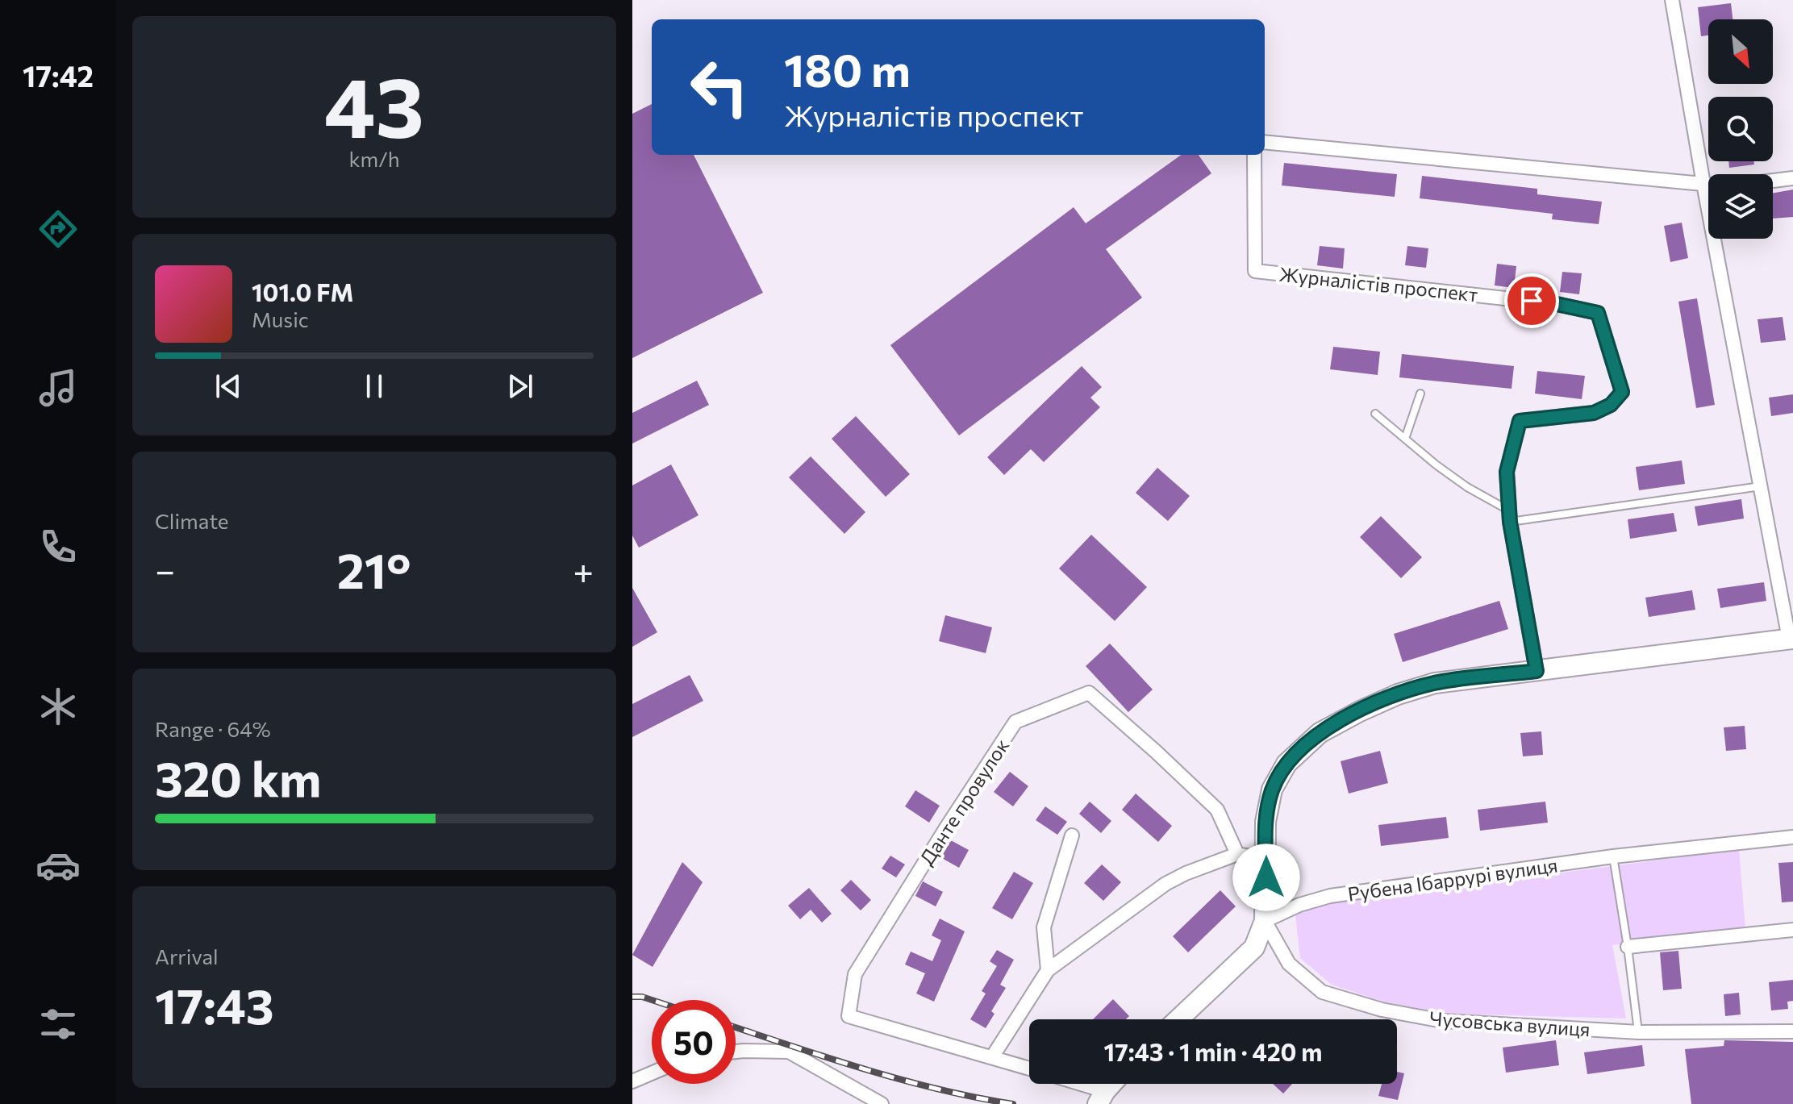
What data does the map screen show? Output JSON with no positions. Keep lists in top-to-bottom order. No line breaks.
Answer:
{"streets":{"street":["Журналістів проспект","Данте провулок","Рубена Ібаррурі вулиця","Чусовська вулиця"]},"crossings":[["Рубена Ібаррурі вулиця","Чусовська вулиця"]],"north":"bottom right","page":{"tabs":"17:42","tile":[["43","km/h"],"Climate",["Range · 64%","320 km"],["Arrival","17:43"]],"turn":["180 m","Журналістів проспект"],"song":["101.0 FM","Music"],"heat":["−","21°","+"],"limit":"50","trip":"17:43 · 1 min · 420 m"}}
